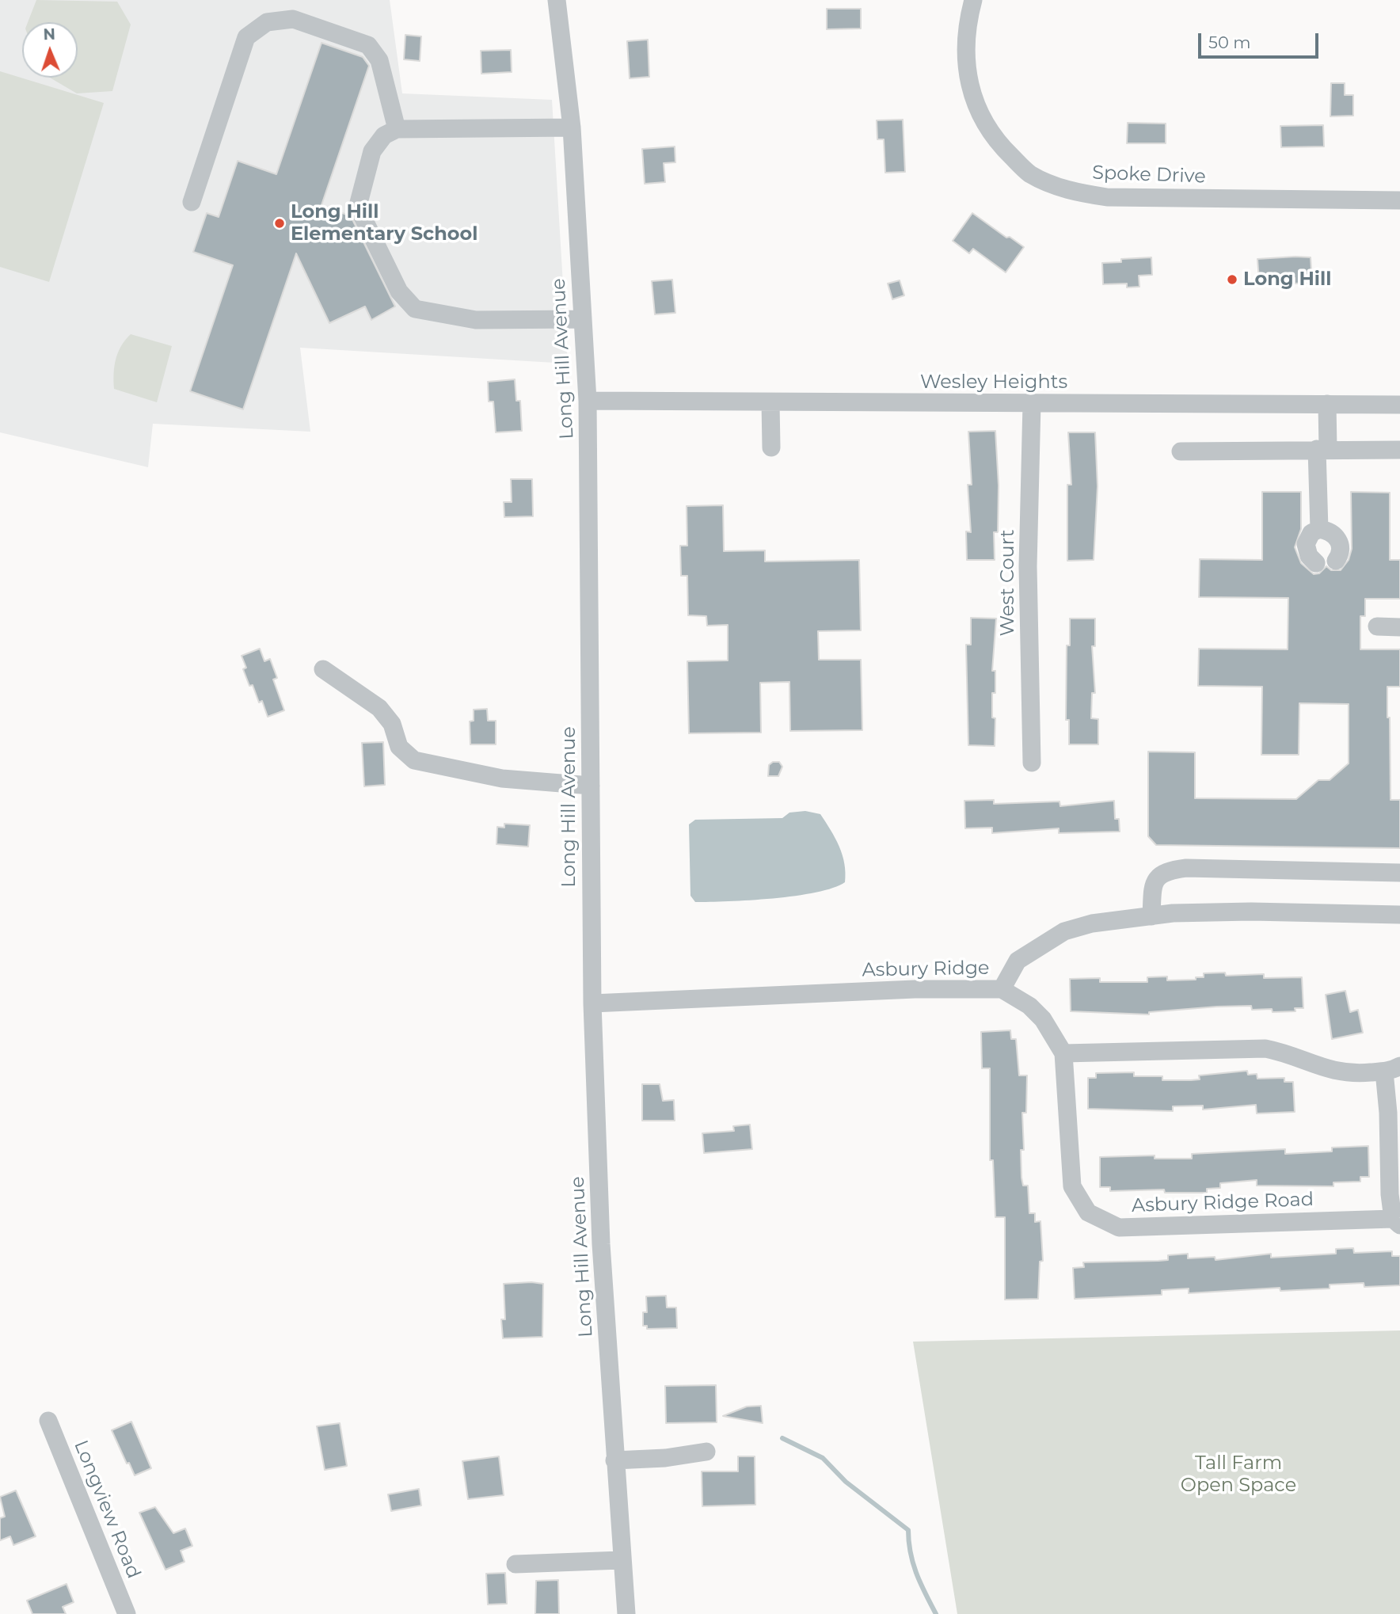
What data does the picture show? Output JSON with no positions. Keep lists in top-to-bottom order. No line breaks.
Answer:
{"streets":{"street":["Spoke Drive","Long Hill Avenue","Wesley Heights","West Court","Asbury Ridge","Asbury Ridge Road","Longview Road"]},"crossings":[["Long Hill Avenue","Wesley Heights"],["Long Hill Avenue","Asbury Ridge"],["Wesley Heights","West Court"],["Asbury Ridge","Asbury Ridge Road"]],"parks":["Tall Farm Open Space"],"places":["Long Hill Elementary School","Long Hill"],"scale_bar":"50 m","north":"top"}
